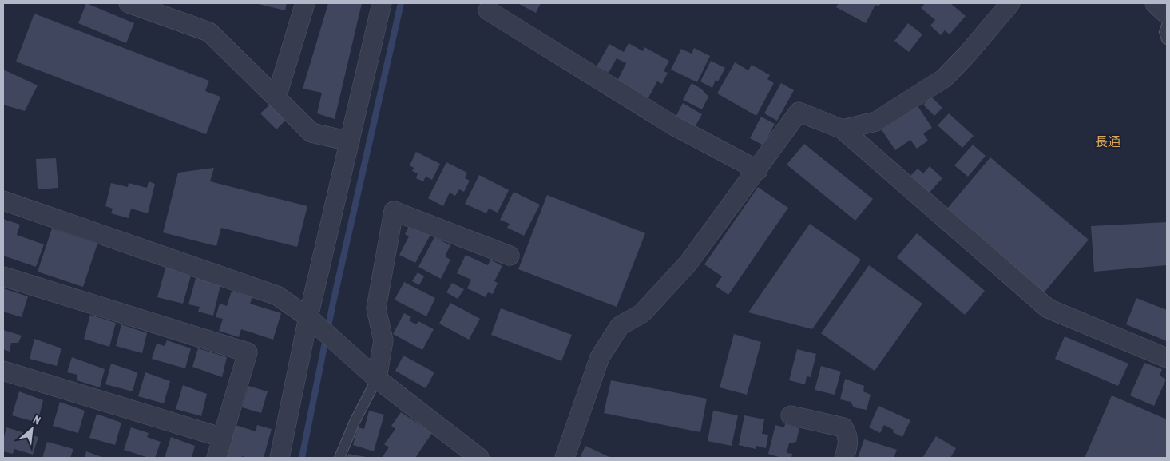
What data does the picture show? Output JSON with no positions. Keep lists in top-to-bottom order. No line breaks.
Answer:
{"districts":["長通"],"north":"top right"}
